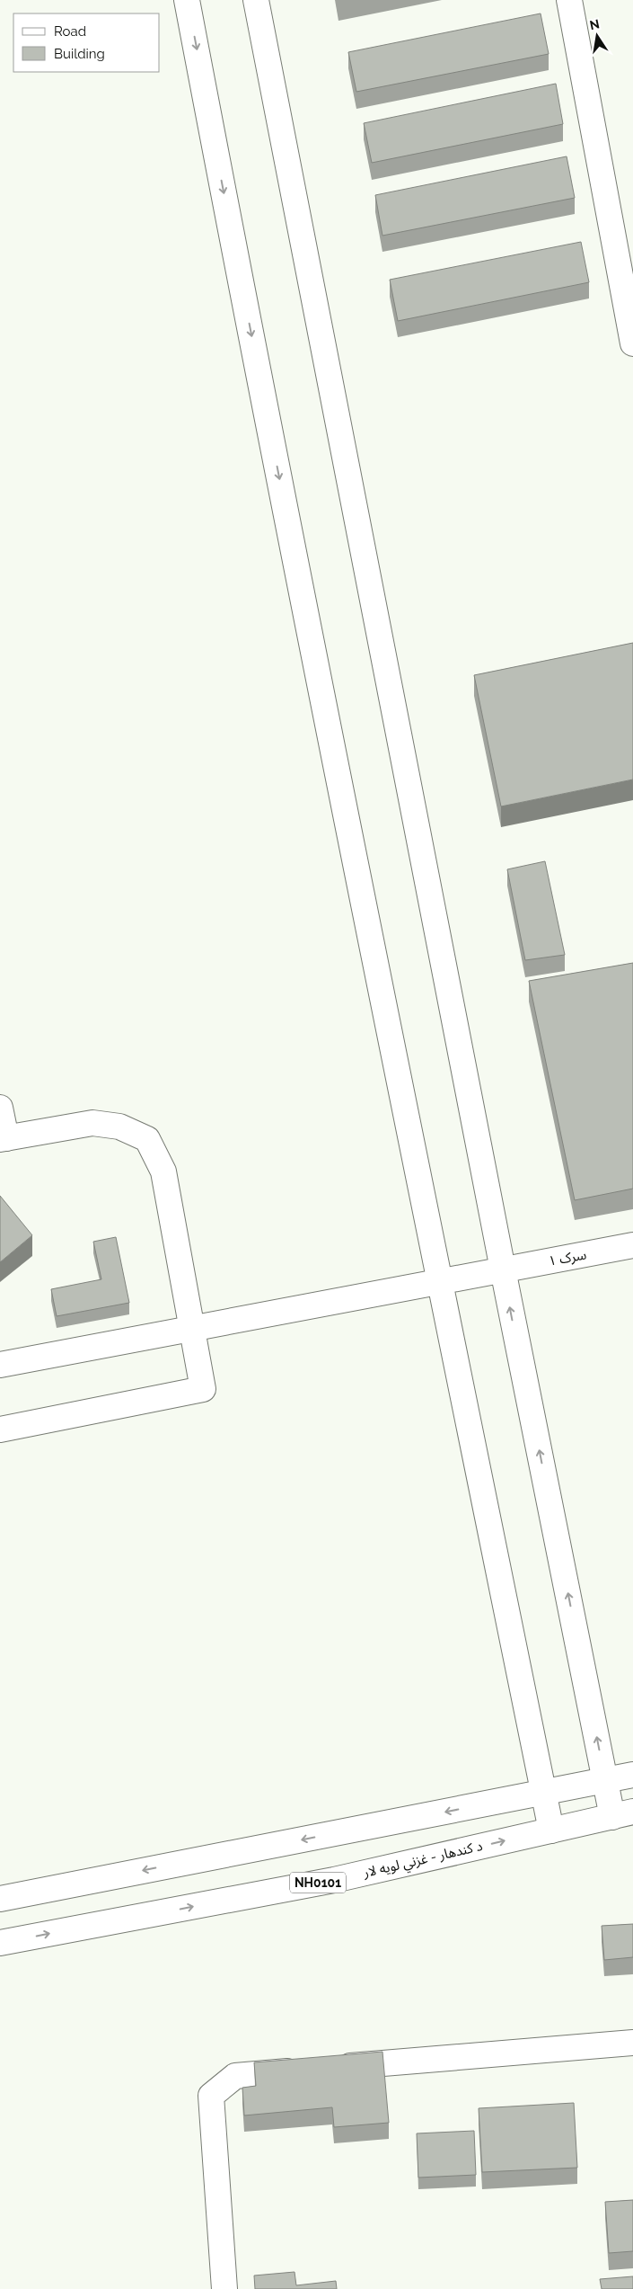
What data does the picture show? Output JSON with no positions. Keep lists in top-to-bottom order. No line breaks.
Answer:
{"streets":{"main road":["سرک ۱","د کندهار - غزني لويه لار","NH0101"]},"legend":["Road","Building"],"north":"top"}
